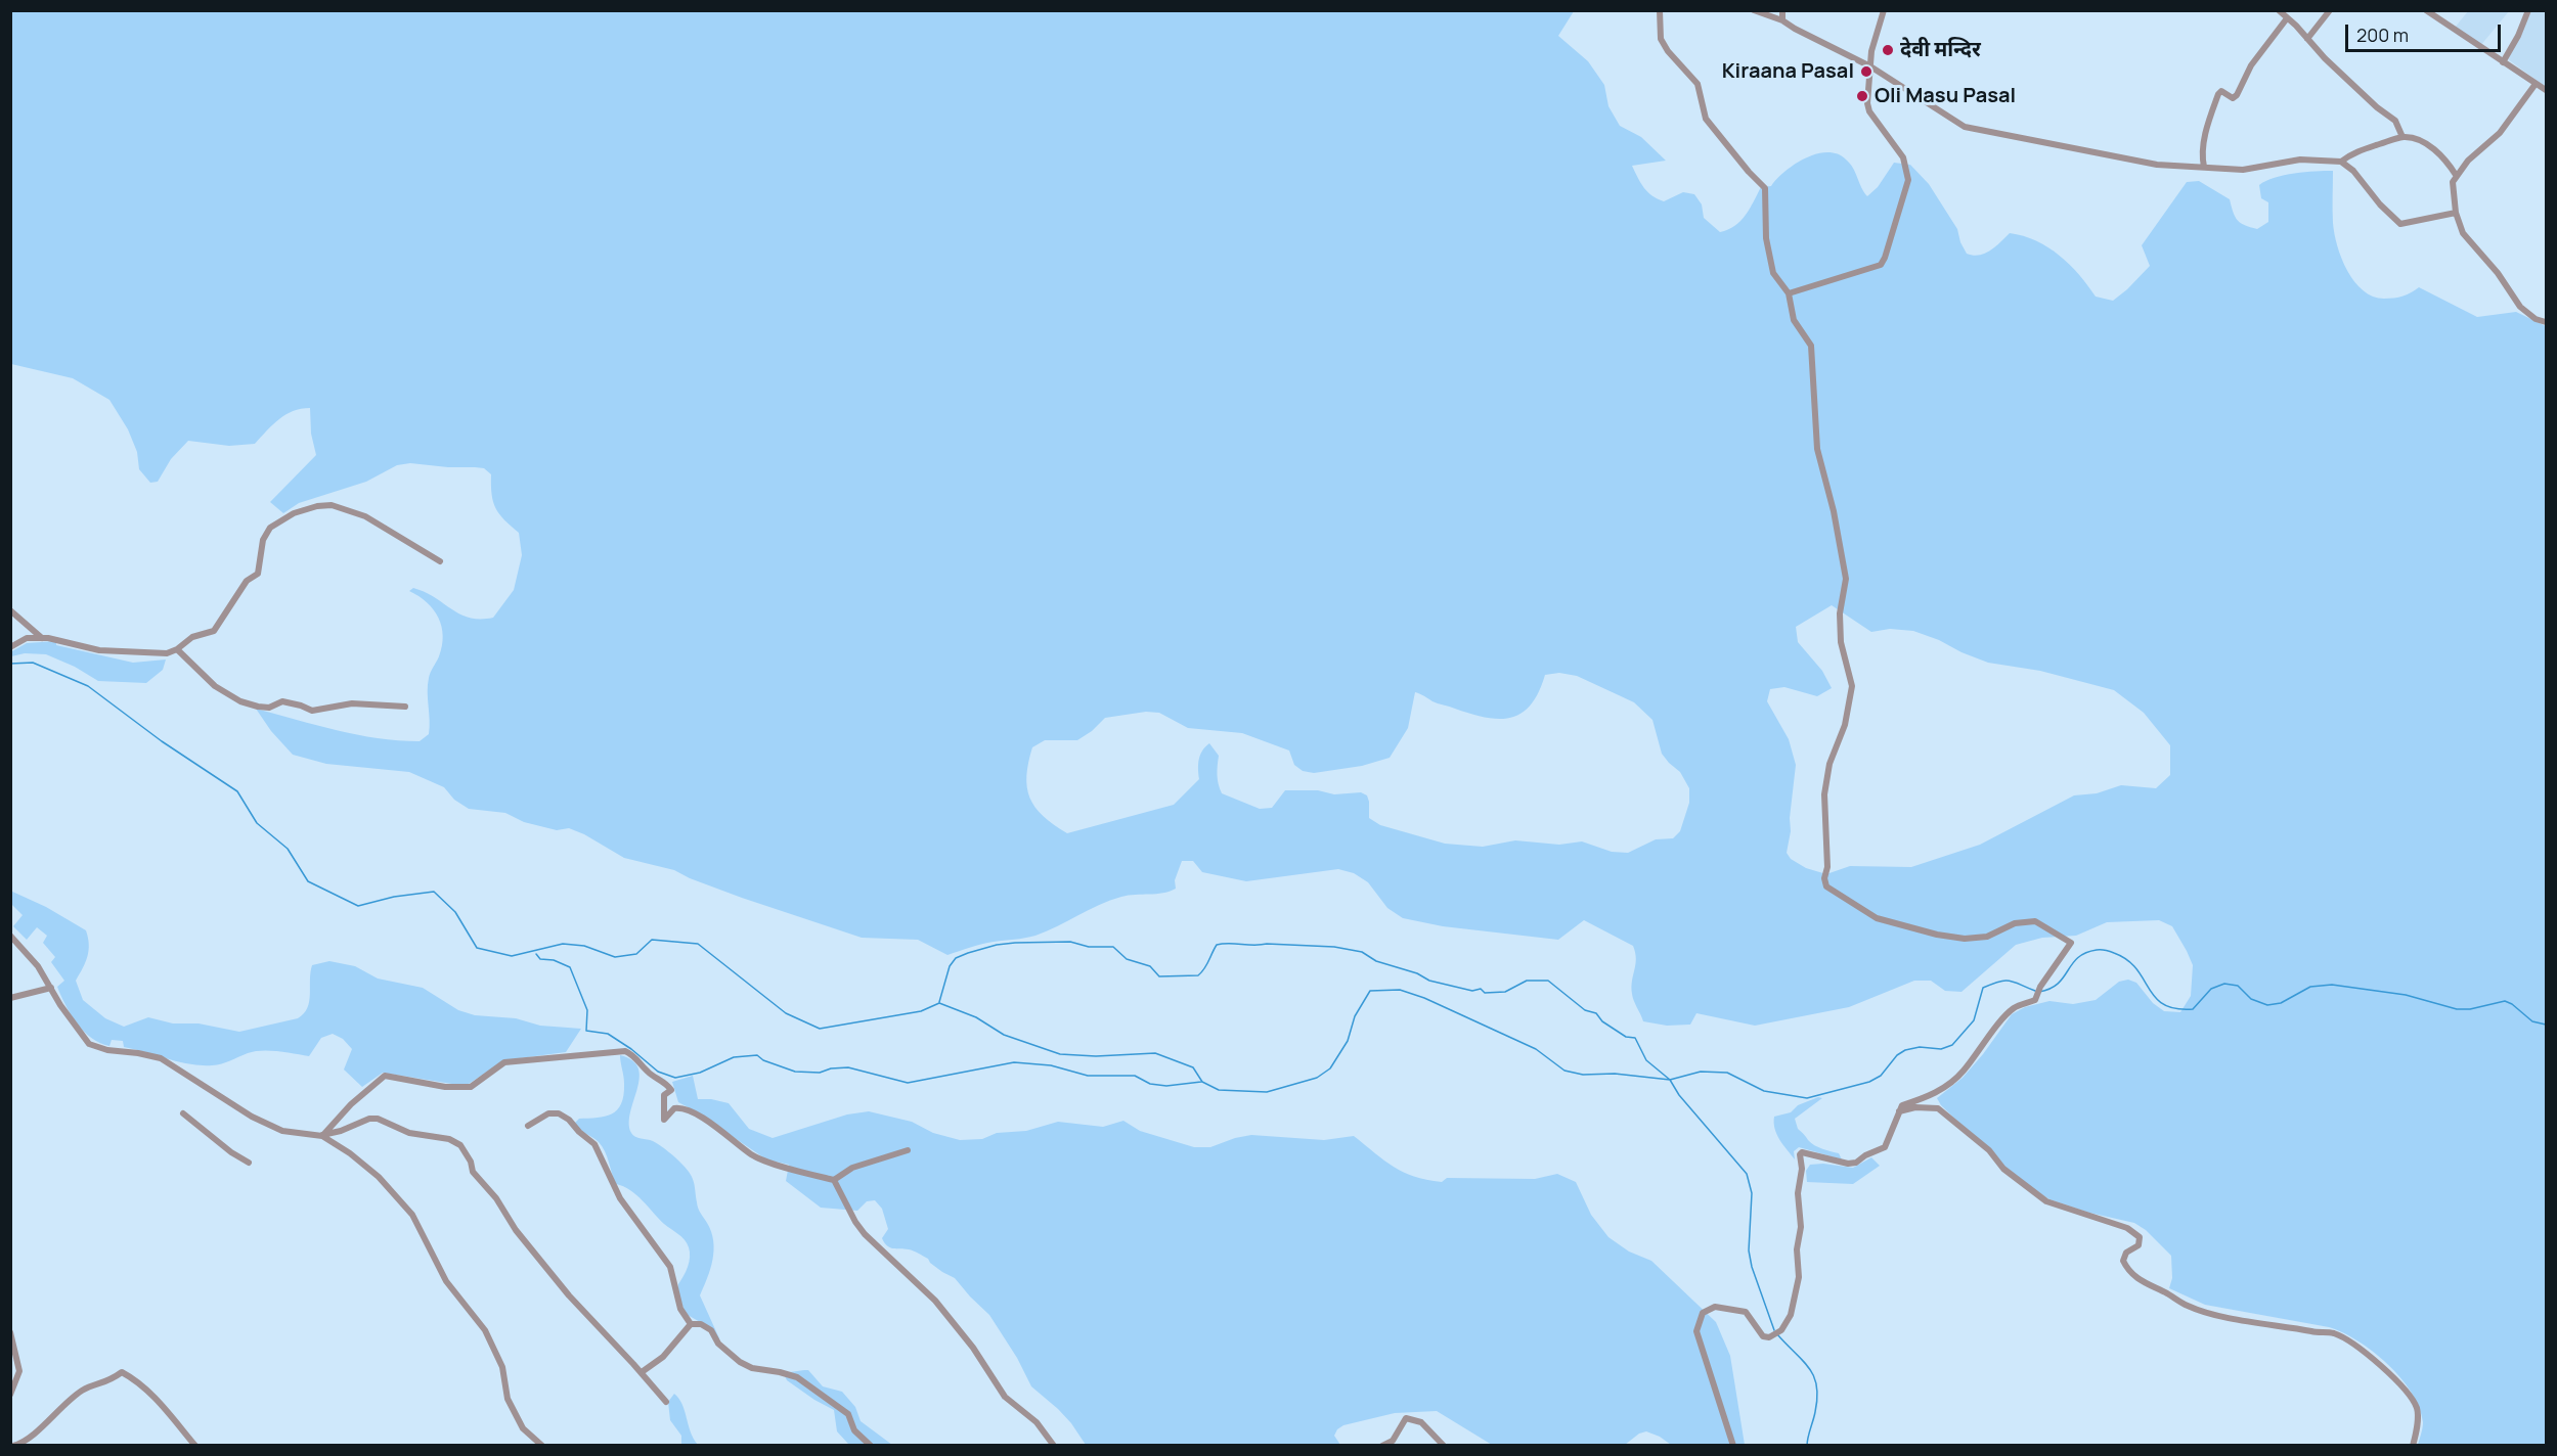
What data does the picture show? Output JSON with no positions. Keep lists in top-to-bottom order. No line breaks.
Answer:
{"places":["देवी मन्दिर","Kiraana Pasal","Oli Masu Pasal"],"scale_bar":"200 m"}
